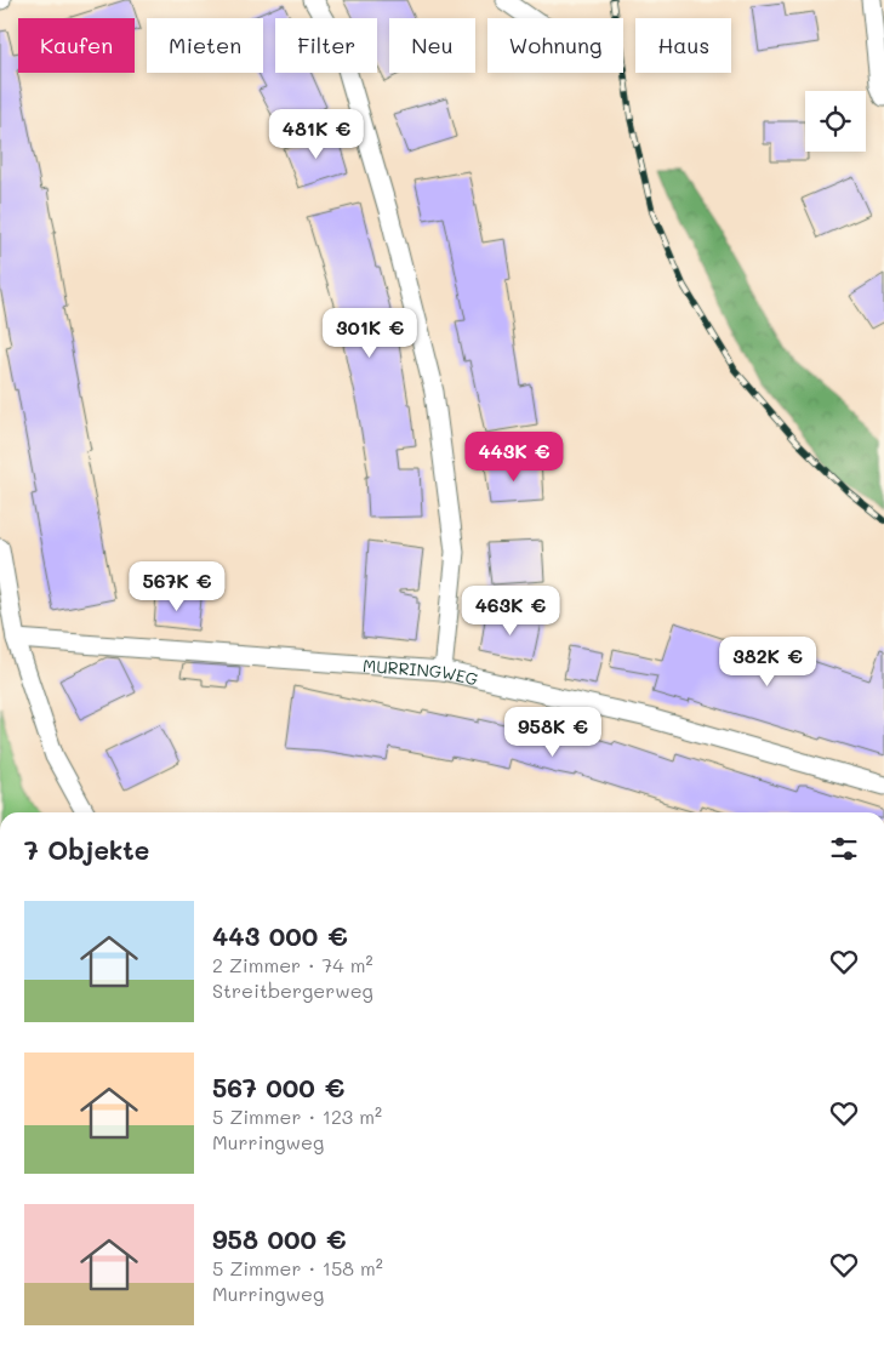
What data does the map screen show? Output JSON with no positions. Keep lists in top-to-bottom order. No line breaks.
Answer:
{"streets":{"street":["MURRINGWEG"]},"page":{"chip":["Kaufen","Mieten","Filter","Neu","Wohnung","Haus"],"price":["481K €","301K €","443K €","567K €","463K €","382K €","958K €"],"heading":"7 Objekte","list":[{"name":"443 000 €","note":"2 Zimmer · 74 m² · Streitbergerweg"},{"name":"567 000 €","note":"5 Zimmer · 123 m² · Murringweg"},{"name":"958 000 €","note":"5 Zimmer · 158 m² · Murringweg"}]}}
